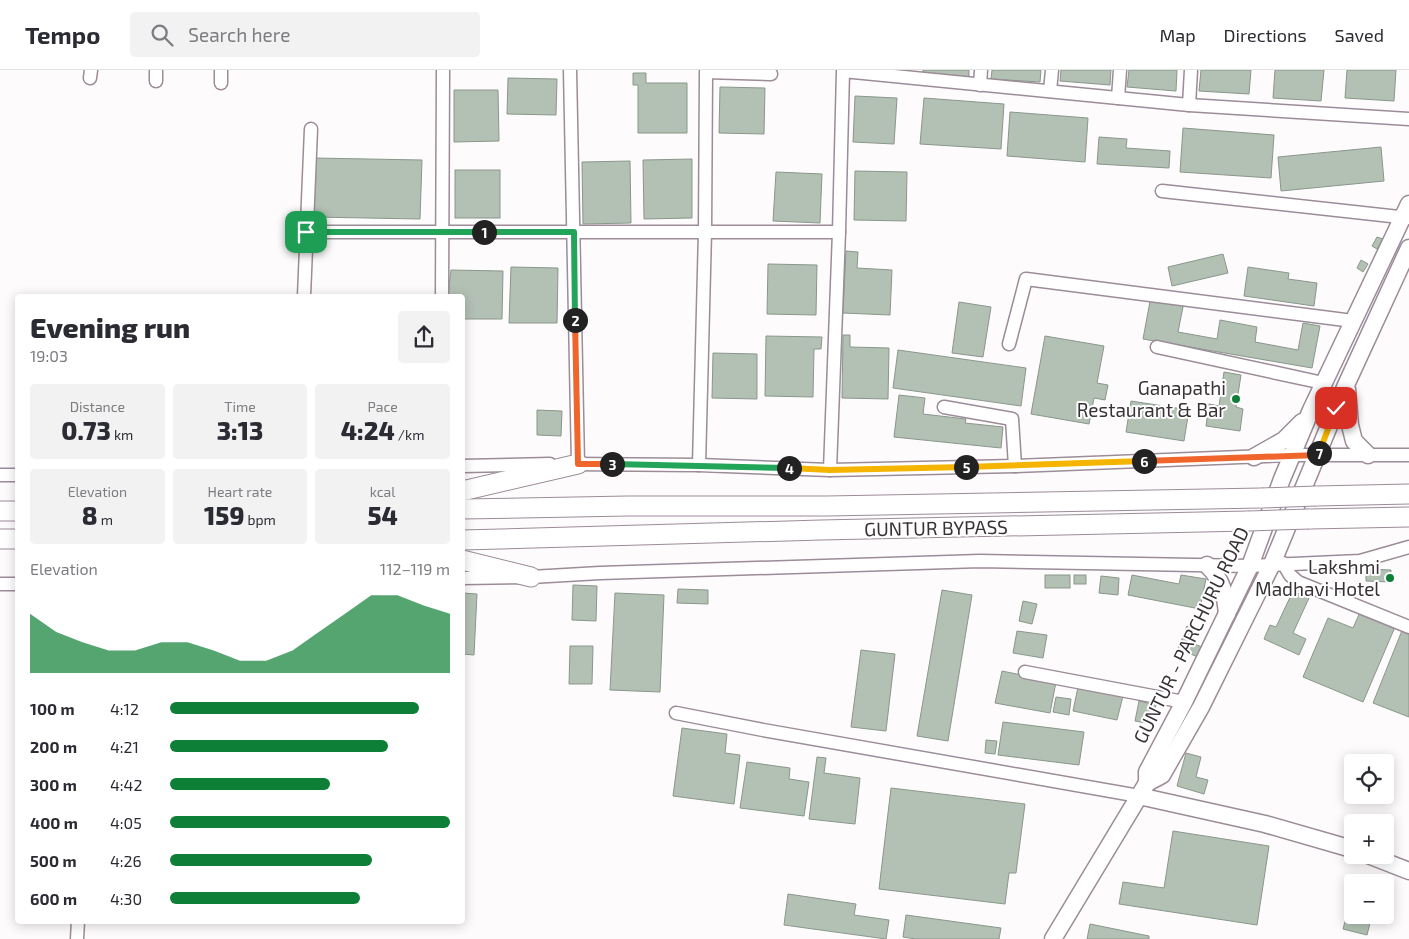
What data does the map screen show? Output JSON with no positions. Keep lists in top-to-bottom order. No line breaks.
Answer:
{"streets":{"highway":["GUNTUR BYPASS"],"main road":["GUNTUR - PARCHURU ROAD"]},"places":["Ganapathi Restaurant & Bar","Lakshmi Madhavi Hotel"],"page":{"header":"Tempo","search":"Search here","nav":["Map","Directions","Saved"],"pins":["1","2","7","6","3","5","4"],"heading":["Evening run","19:03"],"stats":[["Distance","0.73 km"],["Time","3:13"],["Pace","4:24 /km"],["Elevation","8 m"],["Heart rate","159 bpm"],["kcal","54"]],"chart":["Elevation","112–119 m"],"list":[{"name":"100 m","note":"4:12"},{"name":"200 m","note":"4:21"},{"name":"300 m","note":"4:42"},{"name":"400 m","note":"4:05"},{"name":"500 m","note":"4:26"},{"name":"600 m","note":"4:30"}],"map_buttons":["+","−"]}}
